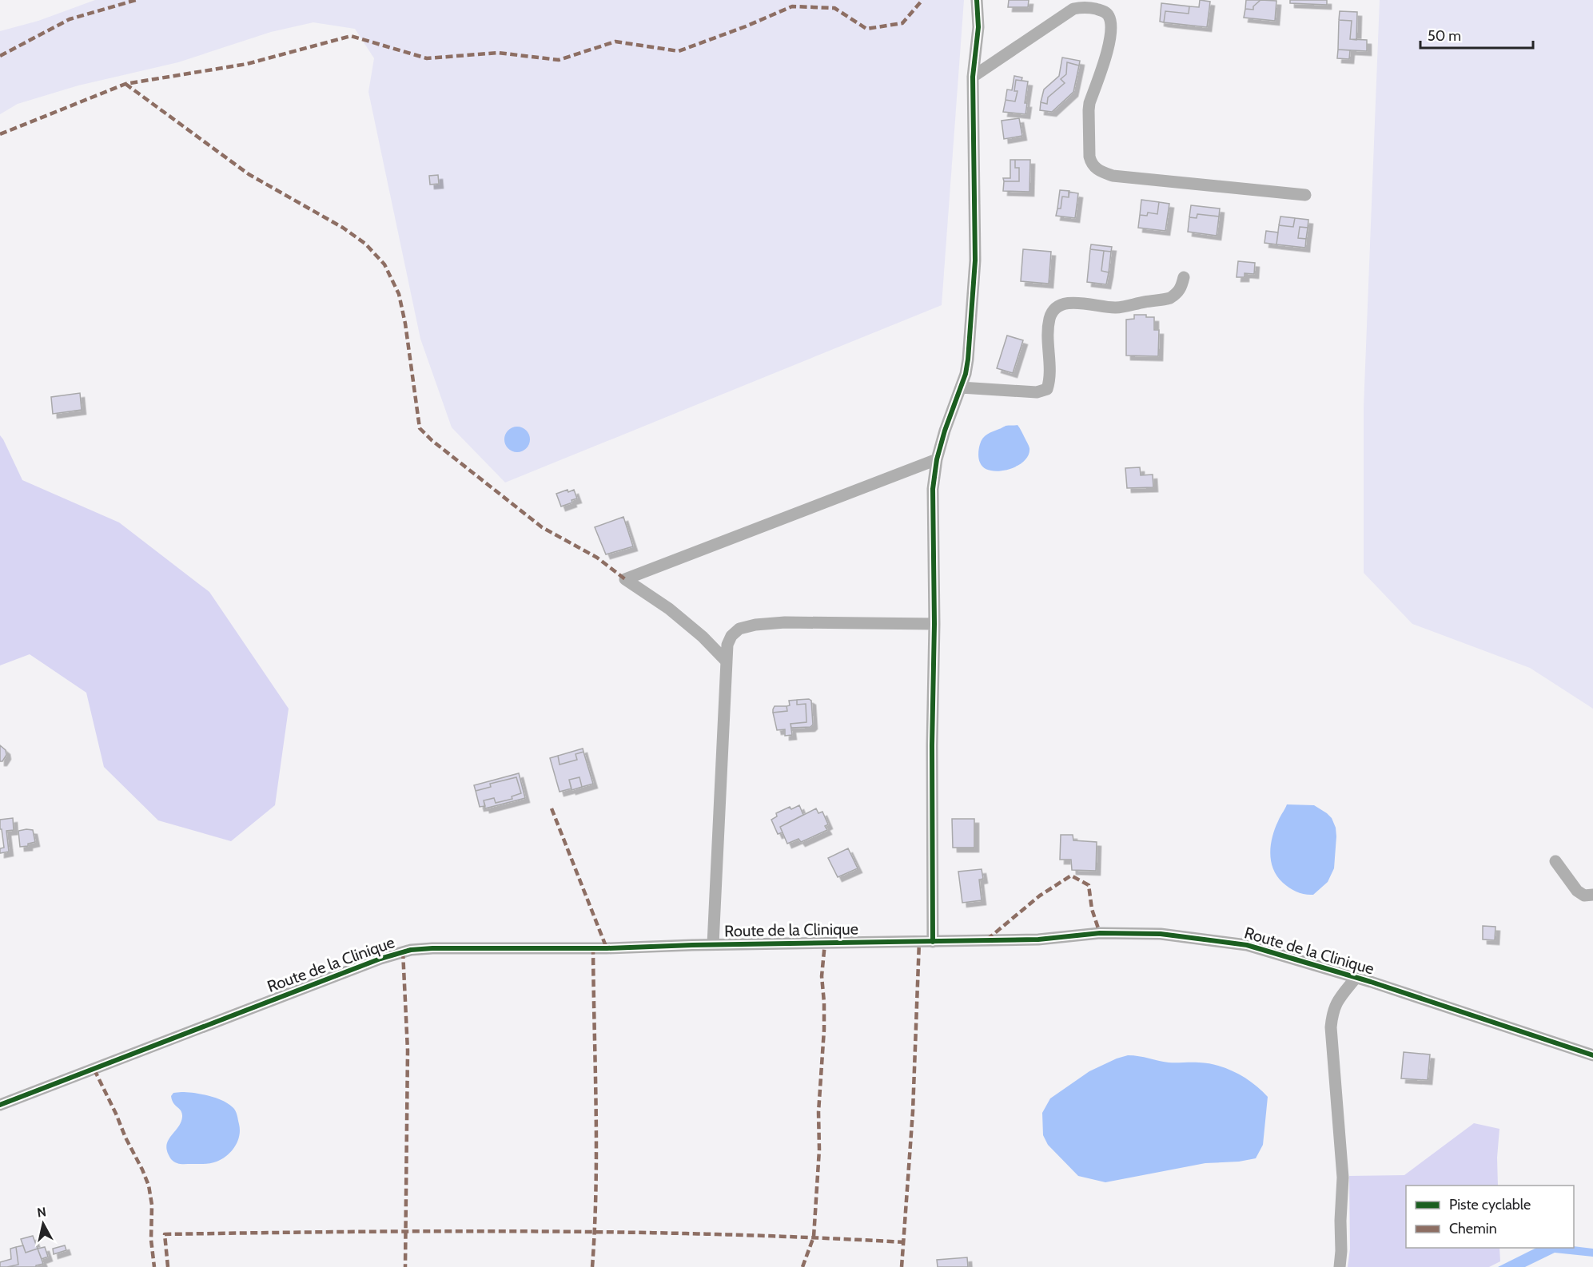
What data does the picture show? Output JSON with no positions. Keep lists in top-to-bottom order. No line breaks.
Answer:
{"streets":{"street":["Route de la Clinique"]},"legend":["Piste cyclable","Chemin"],"scale_bar":"50 m","north":"top"}
